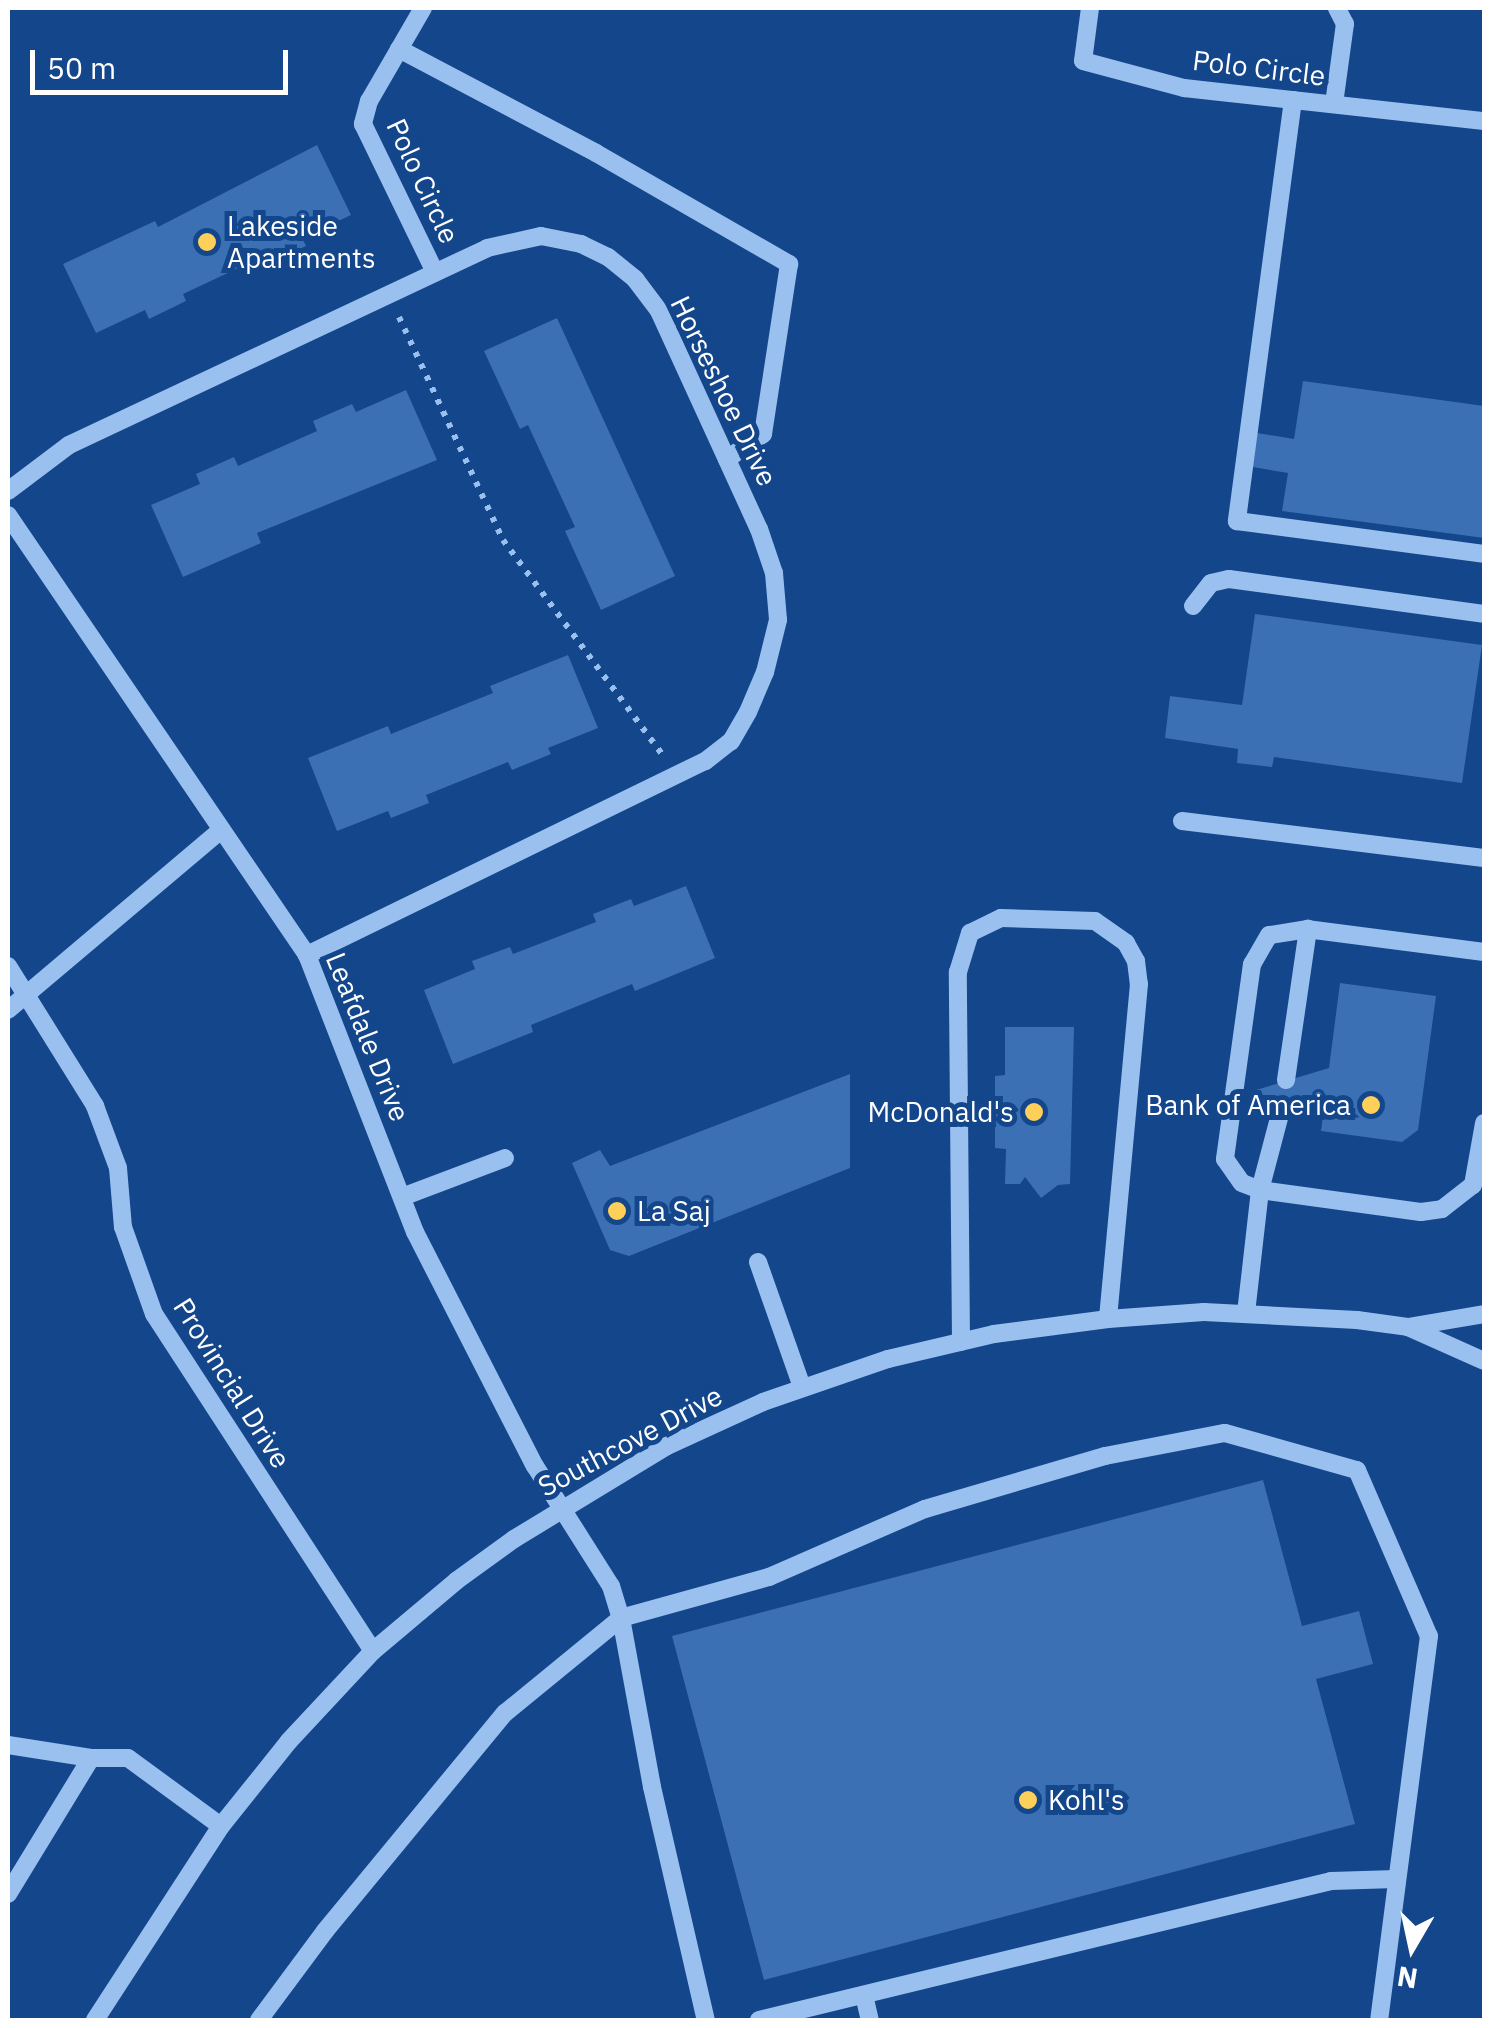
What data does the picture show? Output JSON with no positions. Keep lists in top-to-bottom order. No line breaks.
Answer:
{"streets":{"street":["Polo Circle","Horseshoe Drive","Leafdale Drive","Provincial Drive","Southcove Drive"]},"crossings":[["Polo Circle","Horseshoe Drive"],["Horseshoe Drive","Leafdale Drive"],["Leafdale Drive","Southcove Drive"],["Provincial Drive","Southcove Drive"]],"places":["Lakeside Apartments","Bank of America","McDonald's","La Saj","Kohl's"],"scale_bar":"50 m","north":"bottom"}
